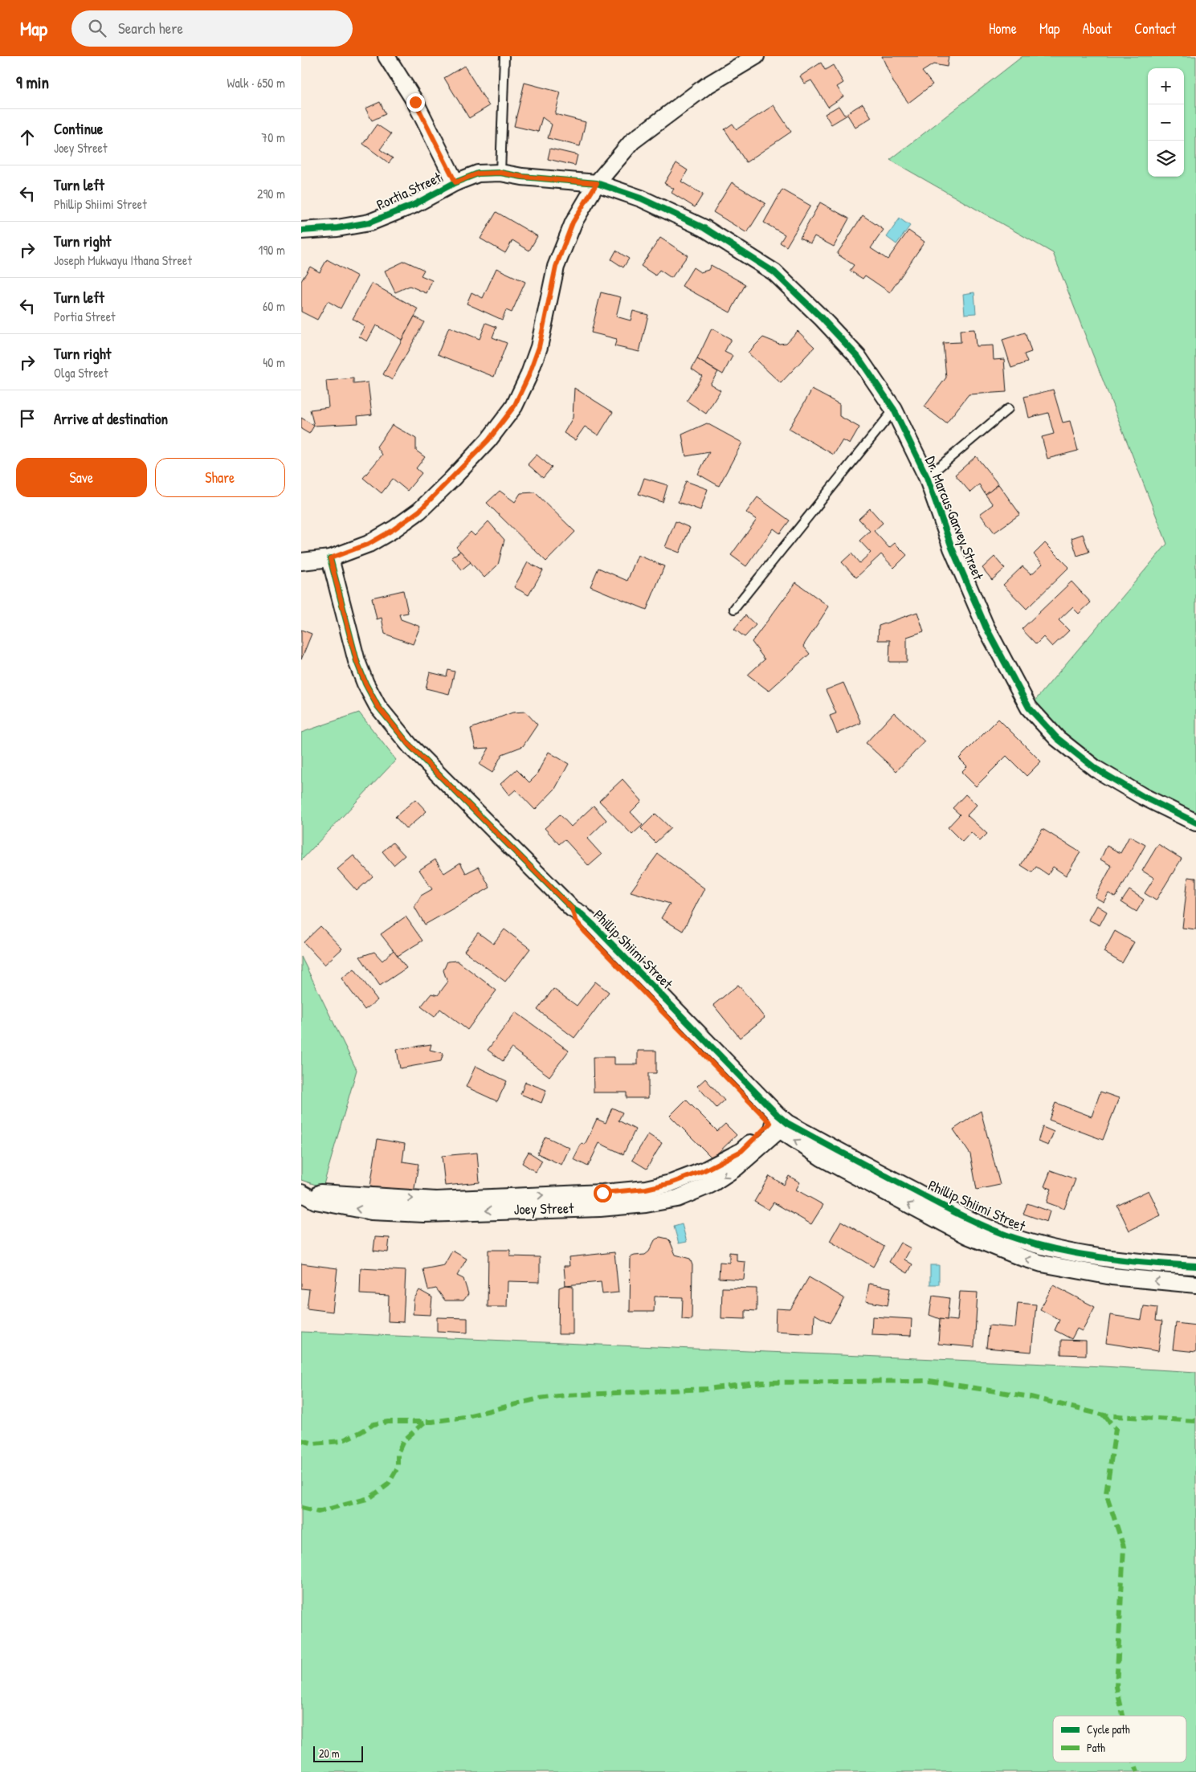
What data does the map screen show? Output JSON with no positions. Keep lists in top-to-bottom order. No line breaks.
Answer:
{"streets":{"street":["Portia Street","Dr. Marcus Garvey Street","Phillip Shiimi Street","Joey Street"]},"crossings":[["Portia Street","Dr. Marcus Garvey Street"],["Phillip Shiimi Street","Joey Street"]],"legend":["Cycle path","Path"],"scale_bar":"20 m","page":{"header":"Map","search":"Search here","nav":["Home","Map","About","Contact"],"heading":["9 min","Walk · 650 m"],"map_buttons":["+","−"],"list":[["Continue","Joey Street","70 m"],["Turn left","Phillip Shiimi Street","290 m"],["Turn right","Joseph Mukwayu Ithana Street","190 m"],["Turn left","Portia Street","60 m"],["Turn right","Olga Street","40 m"],"Arrive at destination"],"buttons":["Save","Share"],"scale":"20 m"}}
